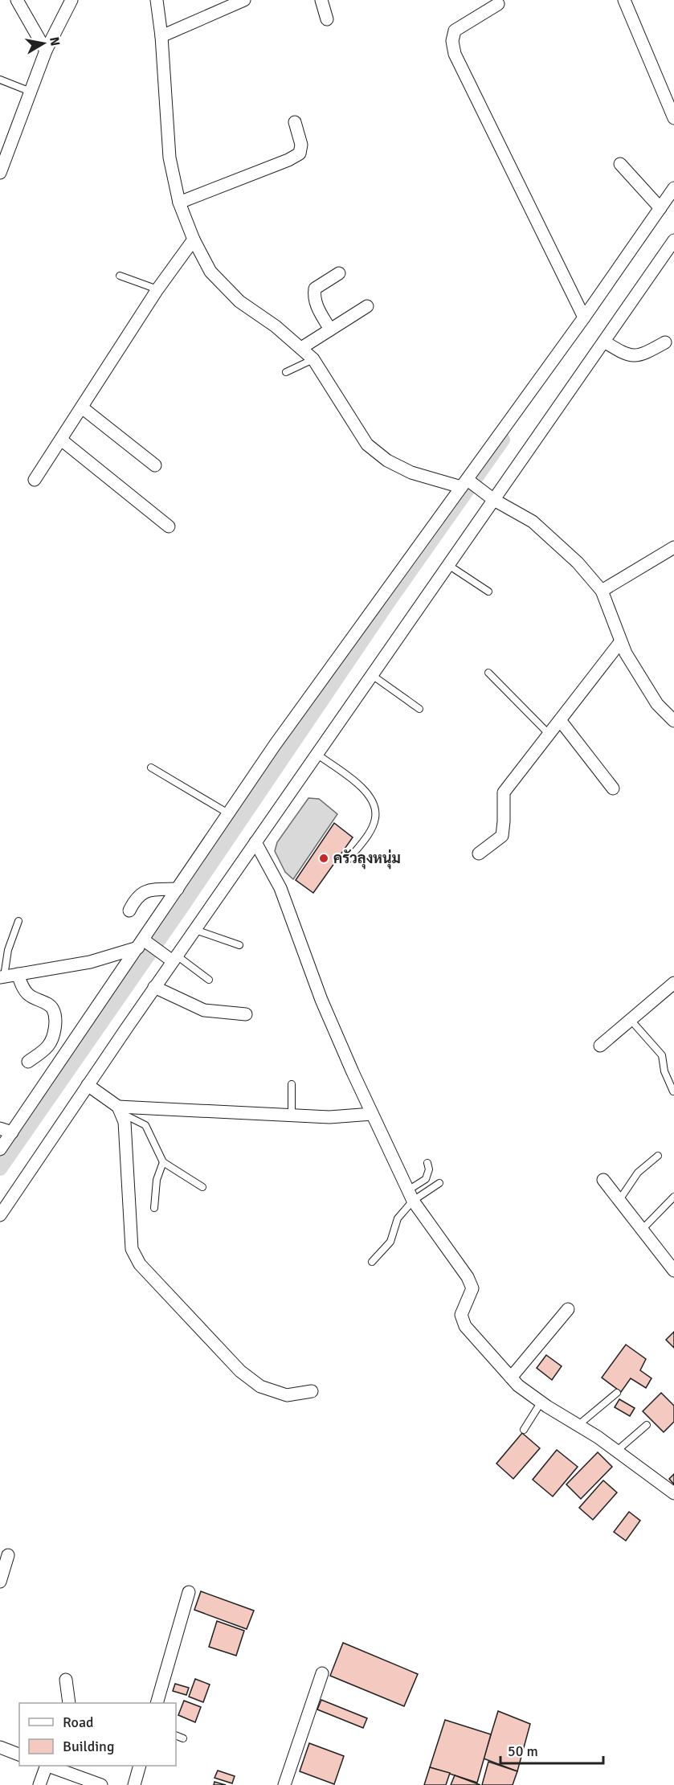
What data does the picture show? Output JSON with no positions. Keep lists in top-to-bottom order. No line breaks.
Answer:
{"places":["ครัวลุงหนุ่ม"],"legend":["Road","Building"],"scale_bar":"50 m","north":"right"}
